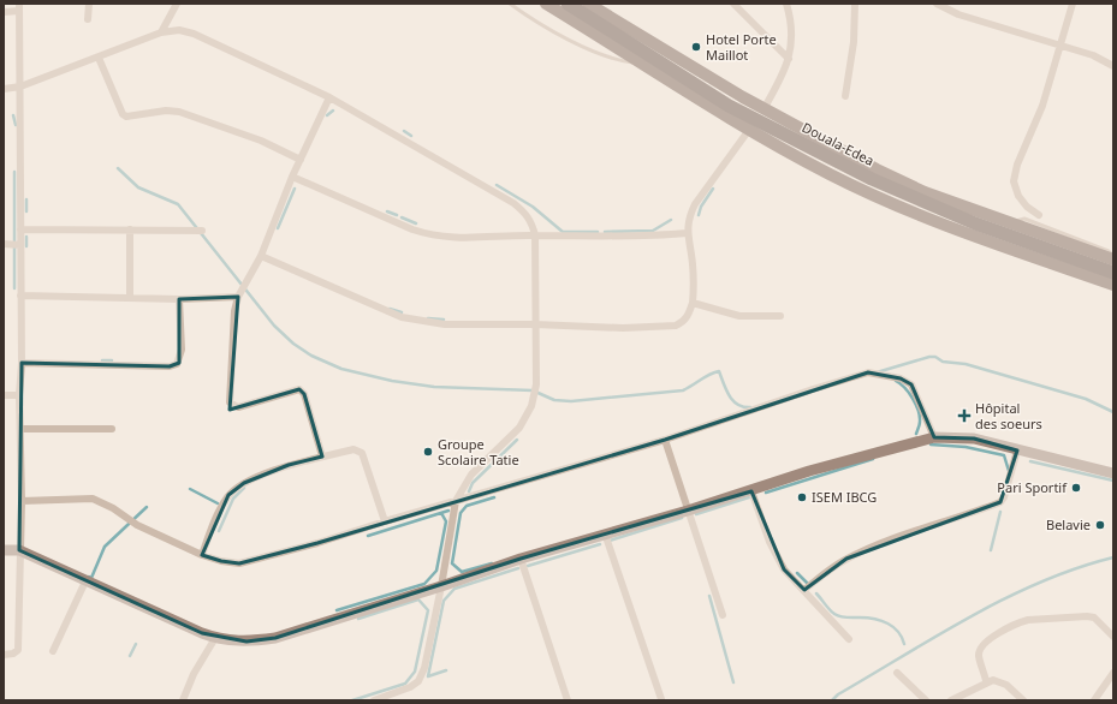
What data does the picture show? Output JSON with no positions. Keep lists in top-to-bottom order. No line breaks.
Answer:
{"streets":{"highway":["Douala-Edea"]},"places":{"other":["Hotel Porte Maillot","Groupe Scolaire Tatie","Pari Sportif","ISEM IBCG","Belavie"],"health":["Hôpital des soeurs"]}}
